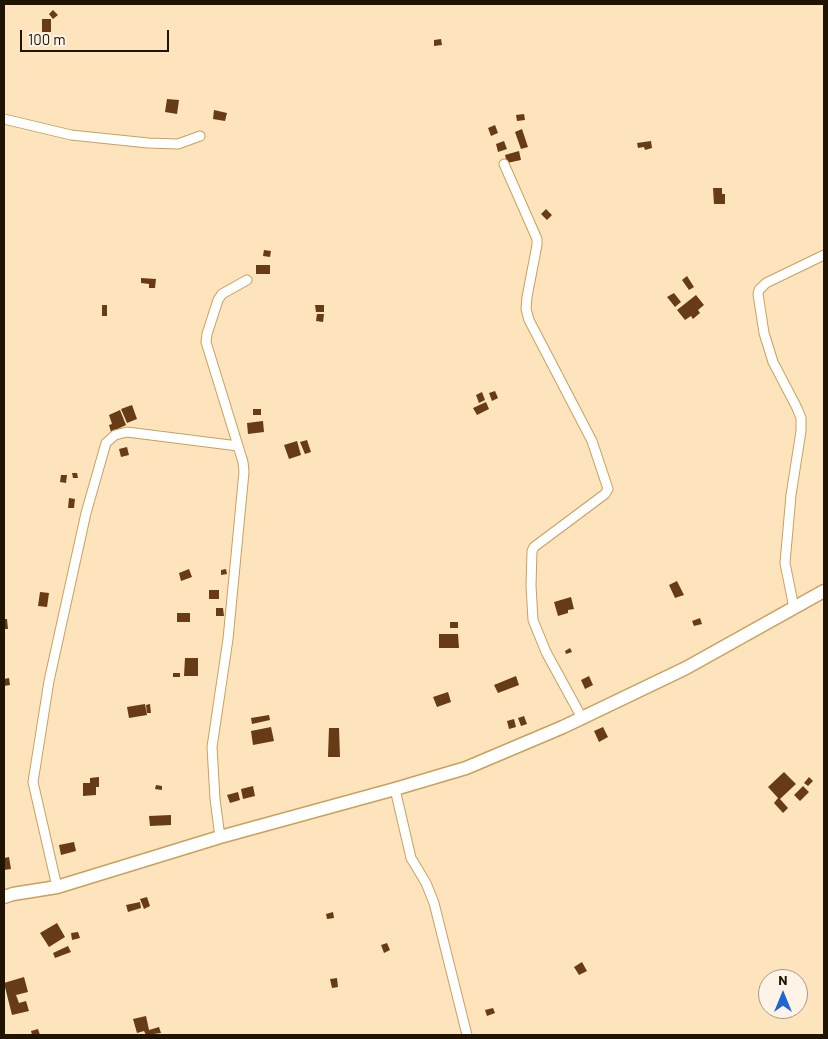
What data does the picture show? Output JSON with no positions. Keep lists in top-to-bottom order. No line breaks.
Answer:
{"scale_bar":"100 m","north":"top"}
